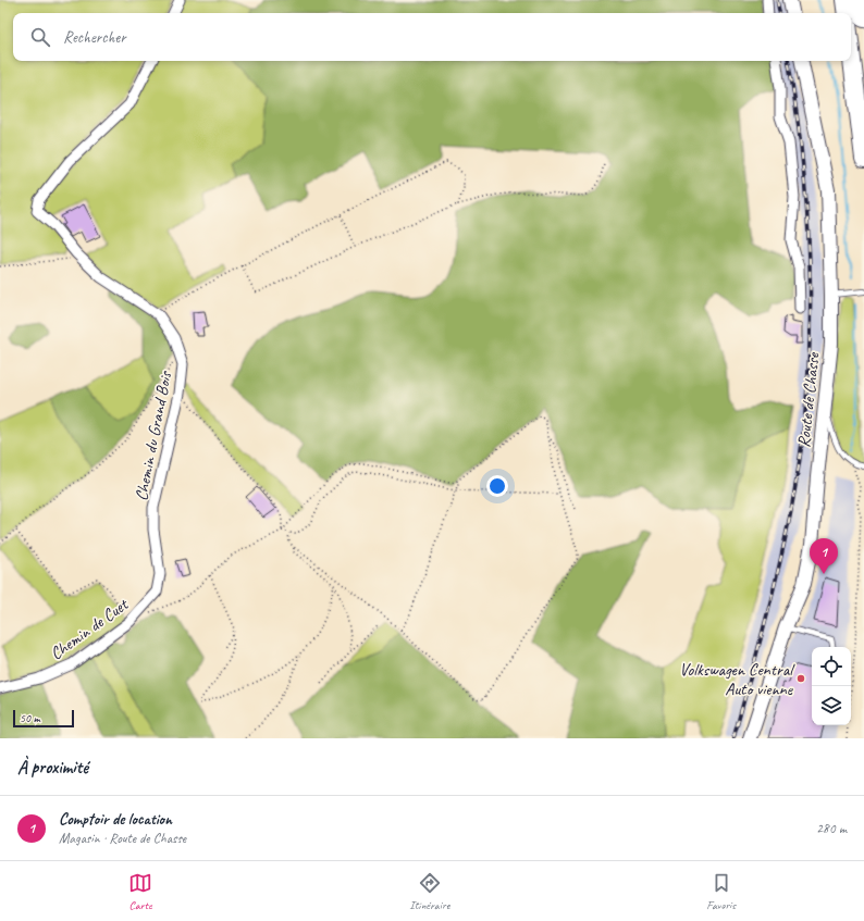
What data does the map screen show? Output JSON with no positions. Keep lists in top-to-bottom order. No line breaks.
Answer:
{"streets":{"main road":["Route de Chasse"],"street":["Chemin du Grand Bois","Chemin de Cuet"]},"crossings":[["Chemin du Grand Bois","Chemin de Cuet"]],"places":["Volkswagen Central Auto vienne"],"scale_bar":"50 m","page":{"search":"Rechercher","pins":"1","scale":"50 m","heading":"À proximité","list":[{"mark":"1","name":"Comptoir de location","note":"Magasin · Route de Chasse","value":"280 m"}],"nav":["Carte","Itinéraire","Favoris"]}}
